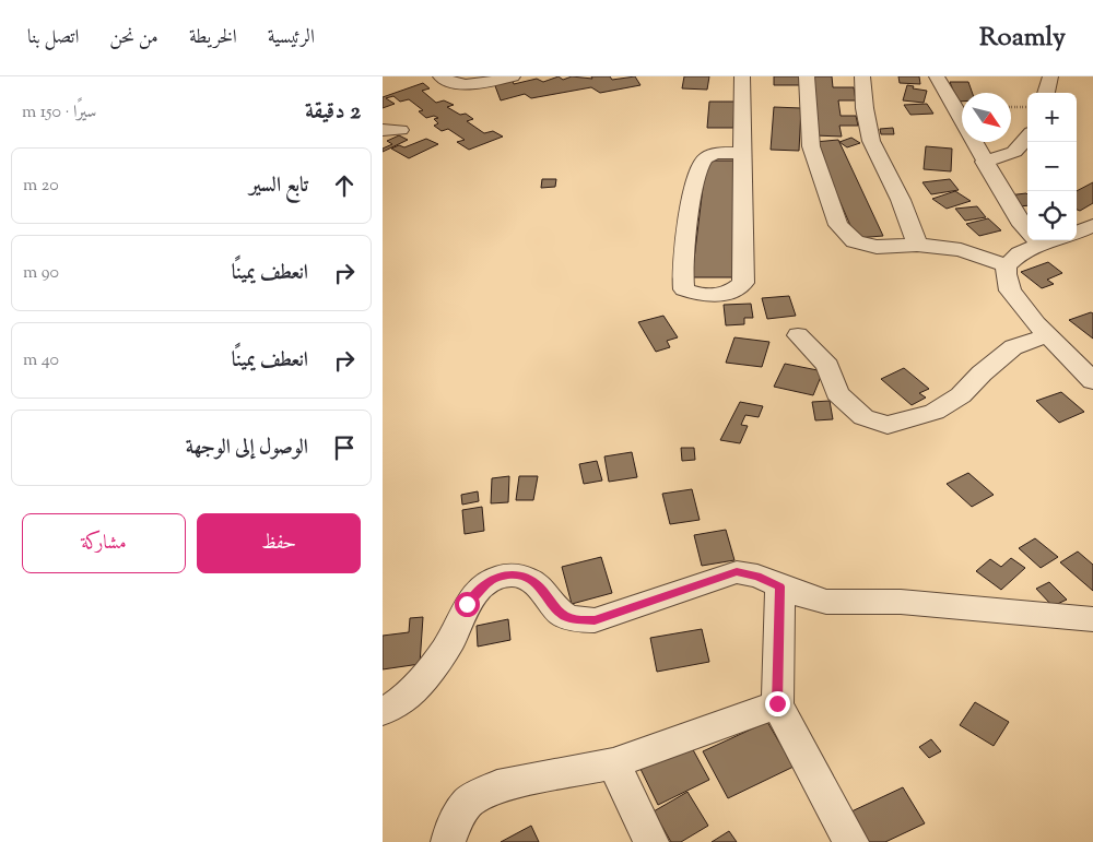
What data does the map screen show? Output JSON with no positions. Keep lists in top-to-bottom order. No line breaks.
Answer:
{"north":"bottom right","page":{"header":"Roamly","nav":["الرئيسية","الخريطة","من نحن","اتصل بنا"],"heading":["2 دقيقة","سيرًا · 150 m"],"map_buttons":["+","−"],"list":[["تابع السير","20 m"],["انعطف يمينًا","90 m"],["انعطف يمينًا","40 m"],"الوصول إلى الوجهة"],"buttons":["حفظ","مشاركة"]}}
